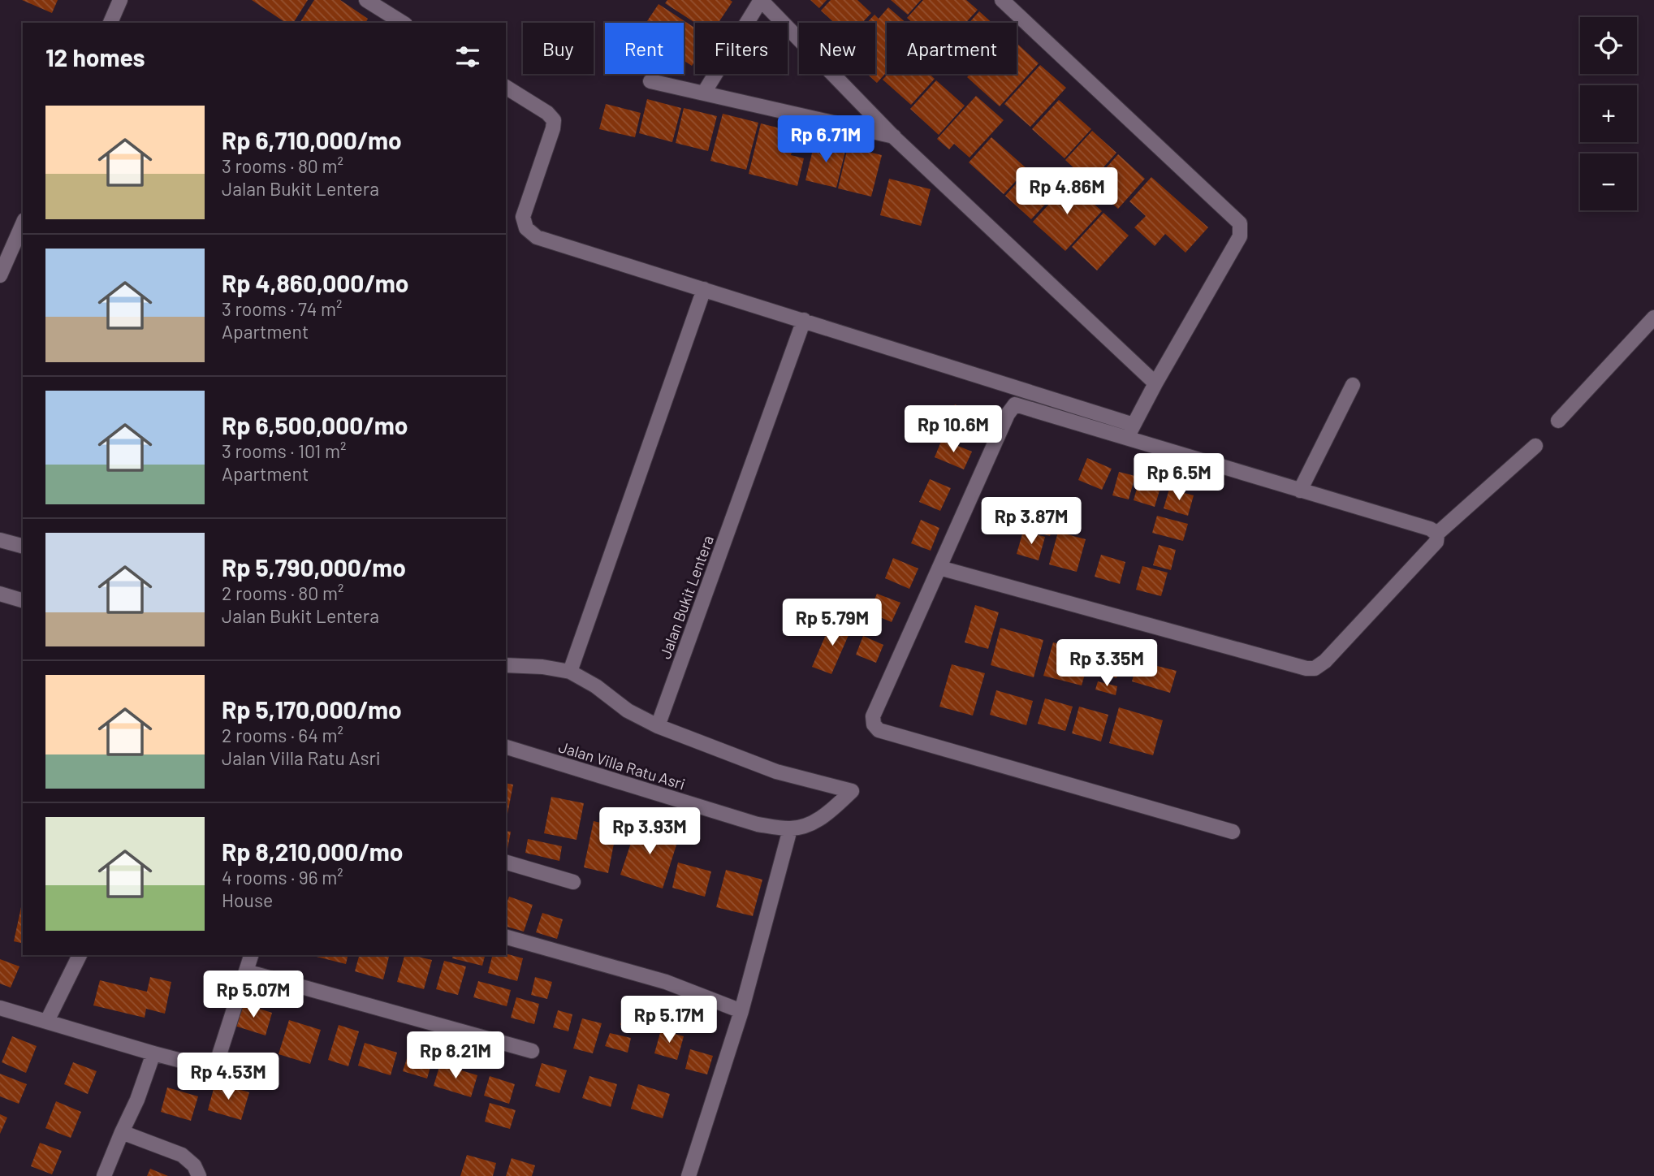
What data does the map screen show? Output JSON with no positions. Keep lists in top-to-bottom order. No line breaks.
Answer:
{"streets":{"street":["Jalan Bukit Lentera","Jalan Villa Ratu Asri"]},"crossings":[["Jalan Bukit Lentera","Jalan Villa Ratu Asri"]],"page":{"map_buttons":["+","−"],"chip":["Buy","Rent","Filters","New","Apartment"],"heading":"12 homes","list":[{"name":"Rp 6,710,000/mo","note":"3 rooms · 80 m² · Jalan Bukit Lentera"},{"name":"Rp 4,860,000/mo","note":"3 rooms · 74 m² · Apartment"},{"name":"Rp 6,500,000/mo","note":"3 rooms · 101 m² · Apartment"},{"name":"Rp 5,790,000/mo","note":"2 rooms · 80 m² · Jalan Bukit Lentera"},{"name":"Rp 5,170,000/mo","note":"2 rooms · 64 m² · Jalan Villa Ratu Asri"},{"name":"Rp 8,210,000/mo","note":"4 rooms · 96 m² · House"}],"price":["Rp 6.71M","Rp 4.86M","Rp 10.6M","Rp 6.5M","Rp 3.87M","Rp 5.79M","Rp 3.35M","Rp 3.93M","Rp 5.07M","Rp 5.17M","Rp 8.21M","Rp 4.53M"]}}
